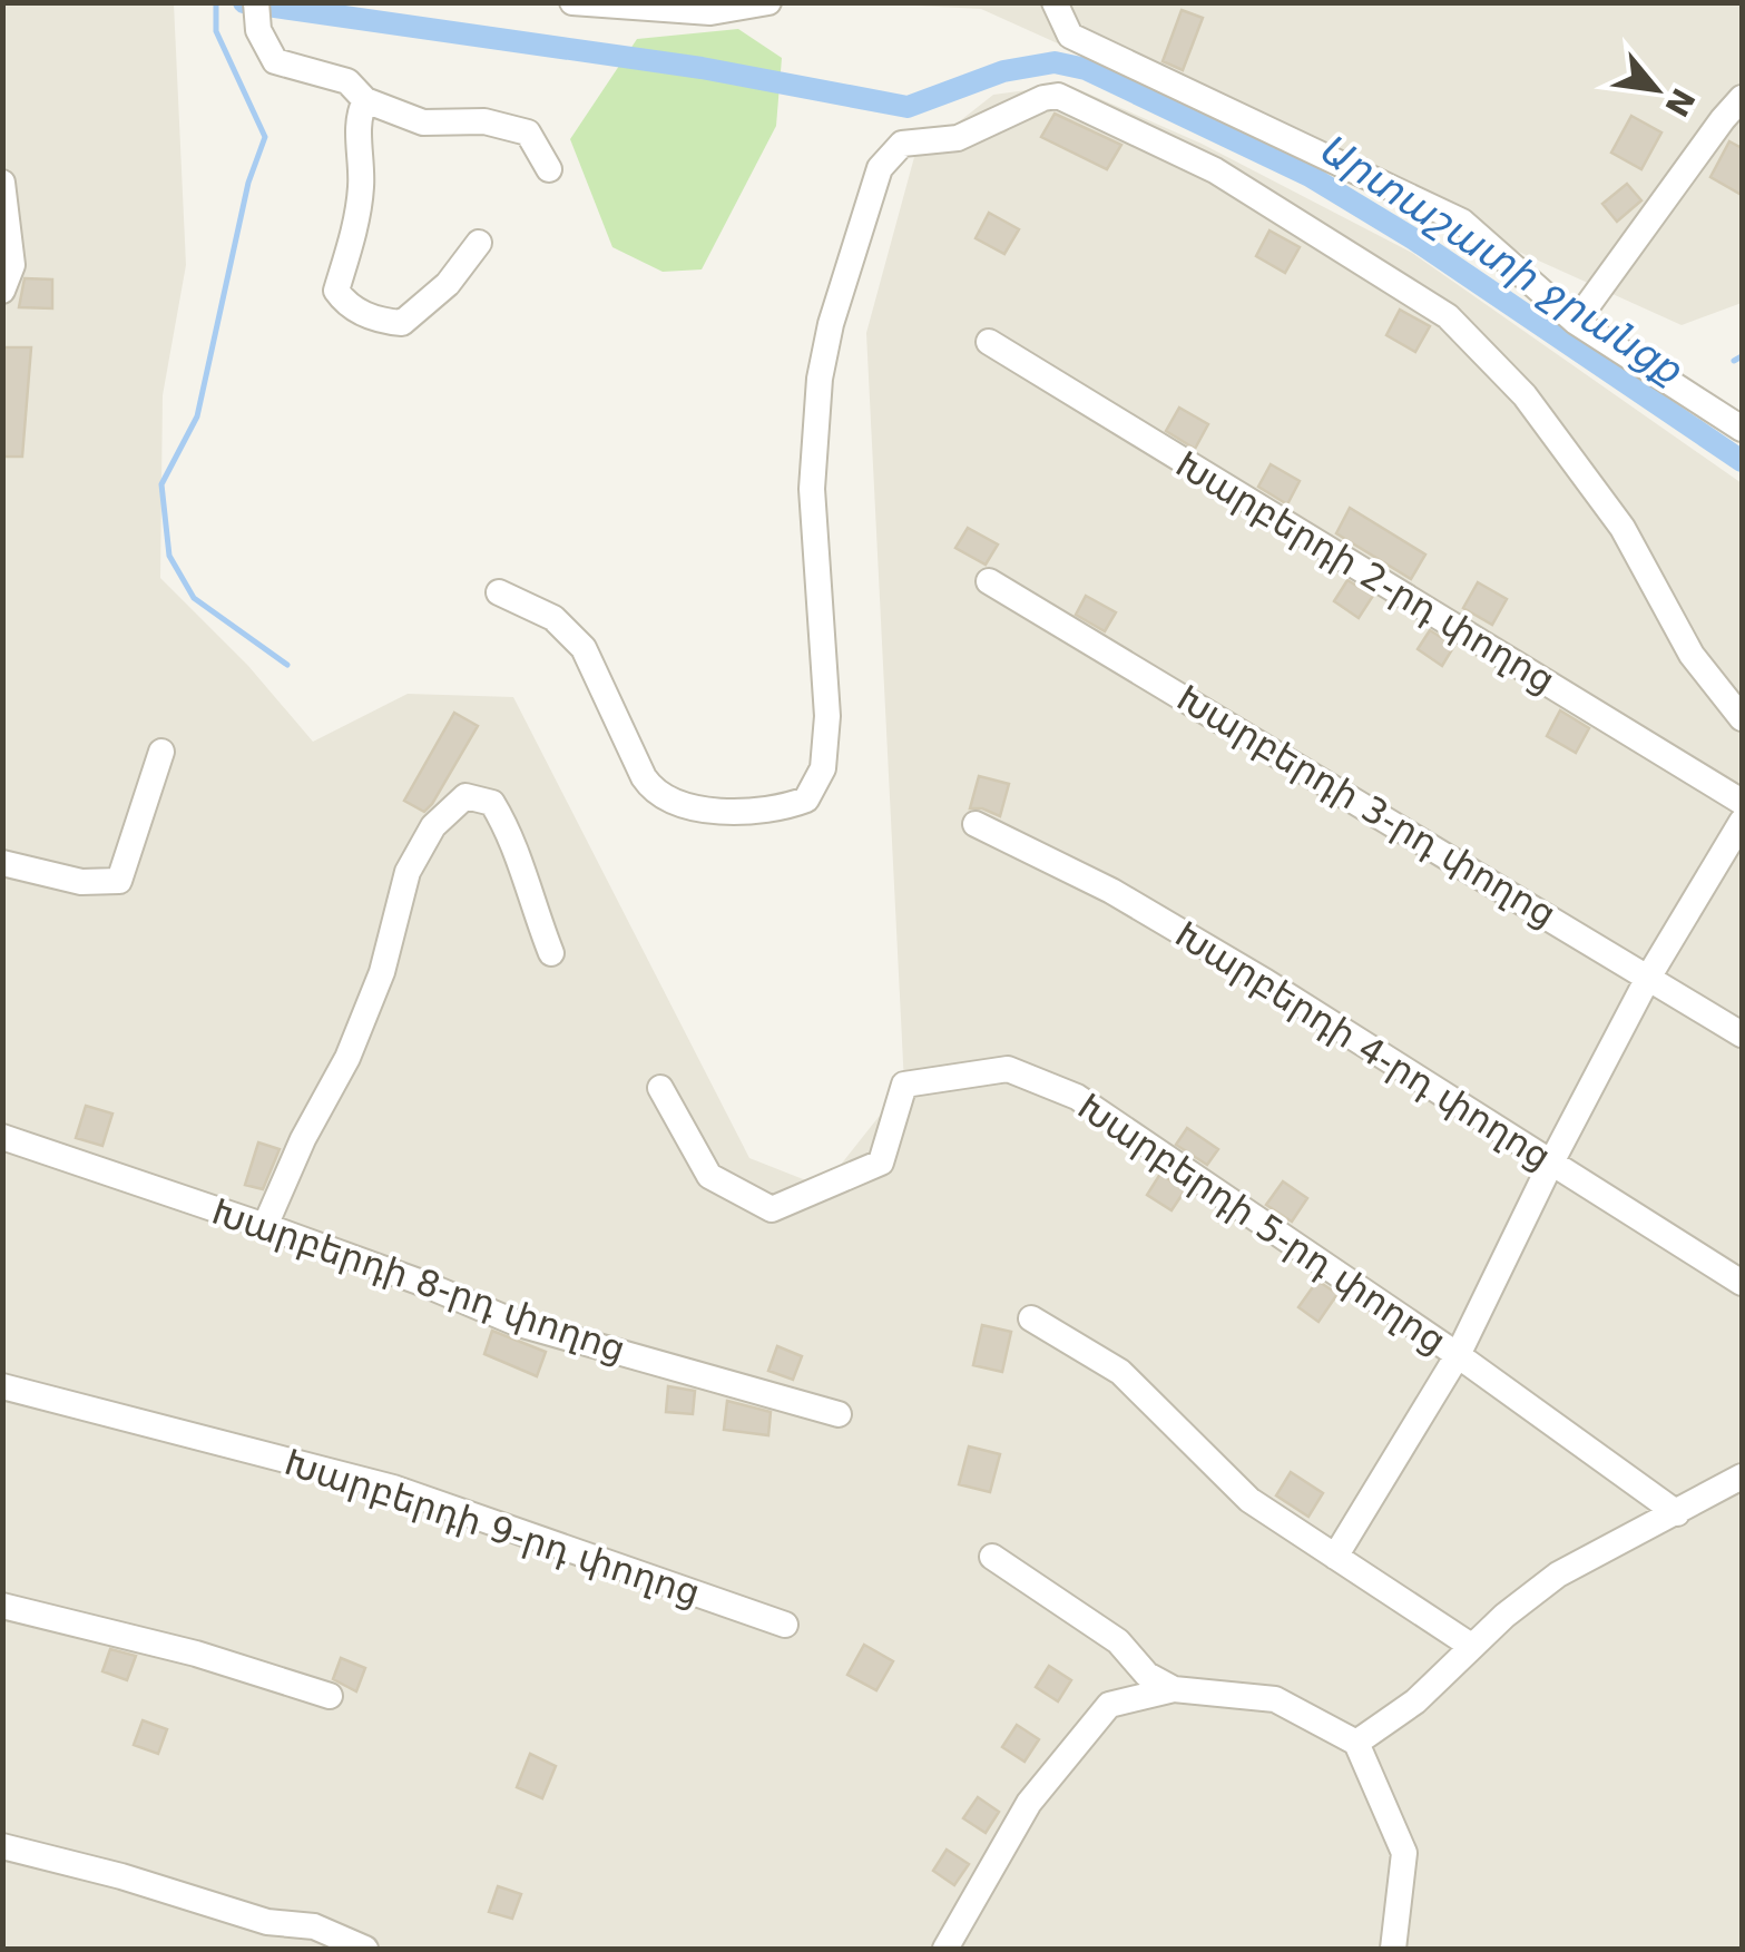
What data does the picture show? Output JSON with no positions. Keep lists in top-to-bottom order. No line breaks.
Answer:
{"streets":{"street":["Խարբերդի 2-րդ փողոց","Խարբերդի 3-րդ փողոց","Խարբերդի 4-րդ փողոց","Խարբերդի 5-րդ փողոց","Խարբերդի 8-րդ փողոց","Խարբերդի 9-րդ փողոց"]},"water":["Արտաշատի ջրանցք"],"north":"bottom right"}
